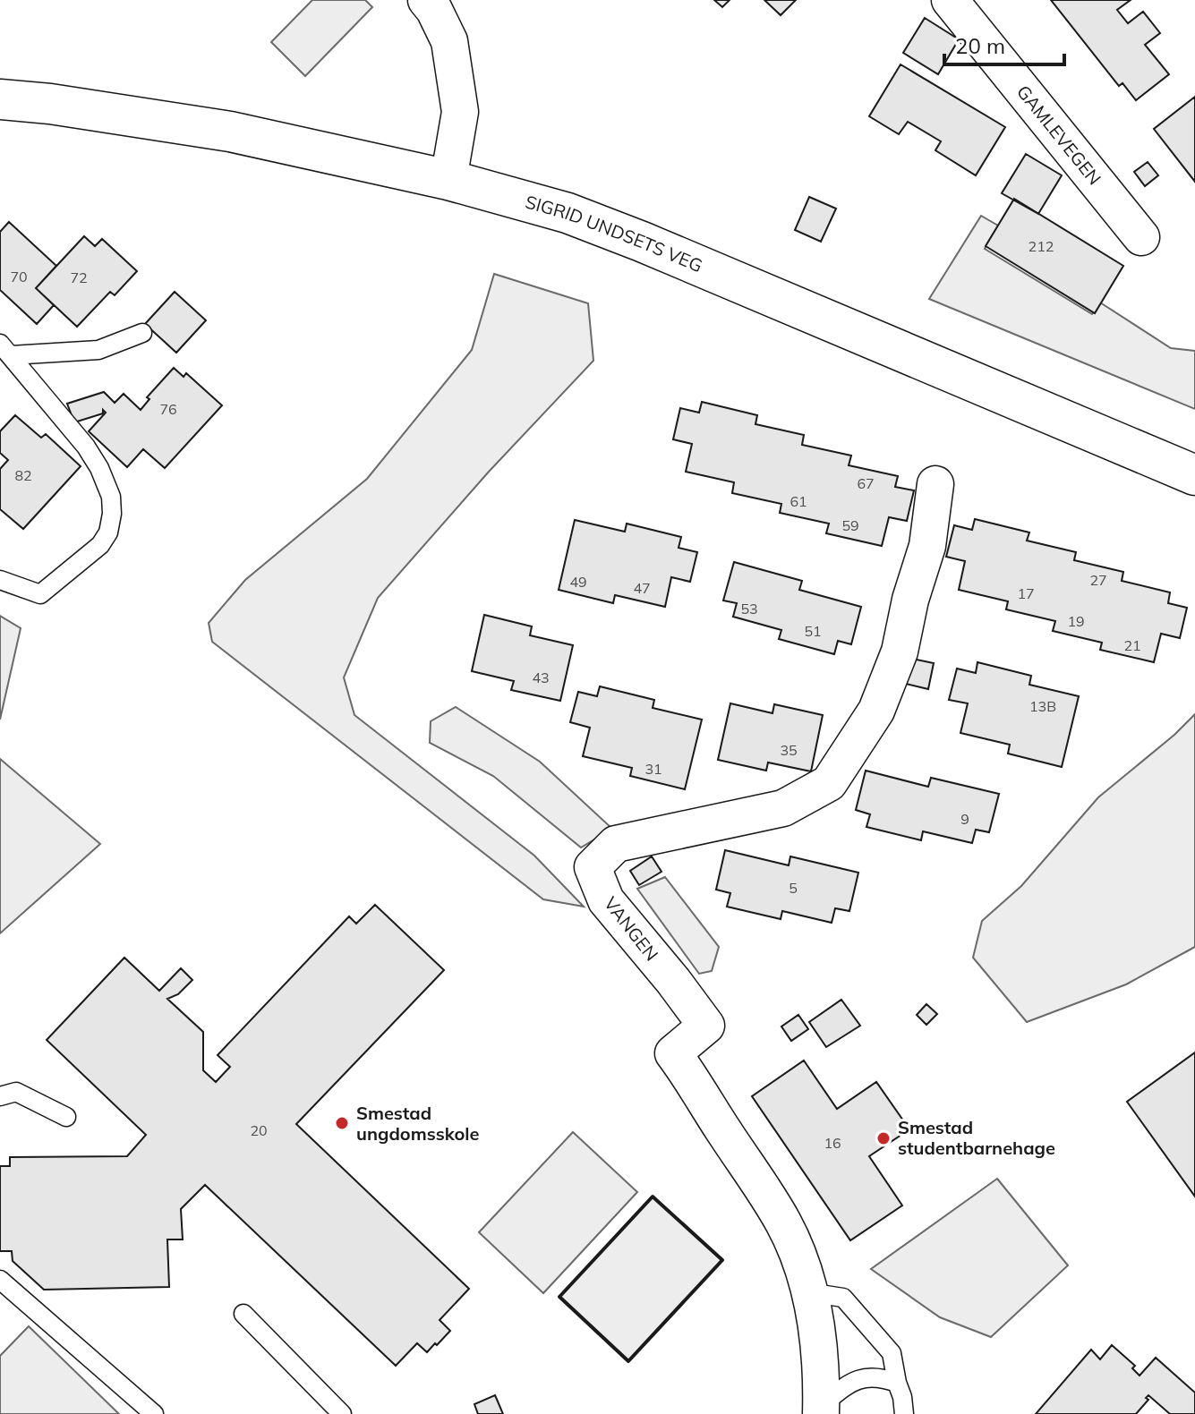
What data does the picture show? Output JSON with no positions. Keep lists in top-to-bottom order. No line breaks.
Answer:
{"streets":{"street":["GAMLEVEGEN","SIGRID UNDSETS VEG","VANGEN"]},"places":["Smestad ungdomsskole","Smestad studentbarnehage"],"house_numbers":["212","70","72","76","82","67","61","59","27","49","47","17","53","19","51","21","43","13B","35","31","9","5","20","16"],"scale_bar":"20 m"}
